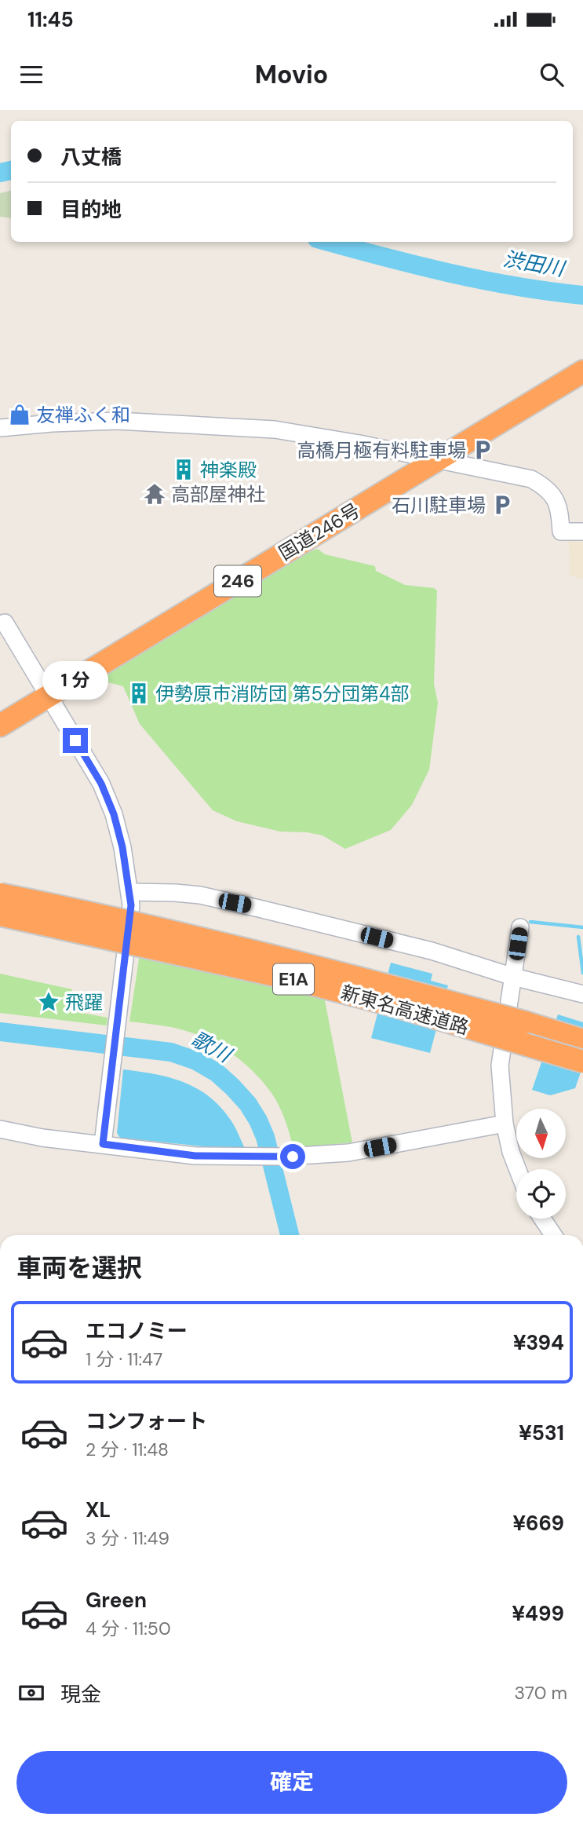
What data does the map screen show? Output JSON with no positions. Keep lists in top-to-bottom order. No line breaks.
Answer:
{"streets":{"highway":["国道246号","246","E1A","新東名高速道路"]},"water":["渋田川","歌川"],"places":{"shop":["友禅ふく和"],"parking":["高橋月極有料駐車場","石川駐車場"],"building":["神楽殿","伊勢原市消防団 第5分団第4部"],"temple":["高部屋神社"],"place":["飛躍"]},"north":"bottom","page":{"status":"11:45","header":"Movio","banner":["八丈橋","目的地"],"bubble":"1 分","heading":"車両を選択","list":[{"name":"エコノミー","note":"1 分 · 11:47","value":"¥394"},{"name":"コンフォート","note":"2 分 · 11:48","value":"¥531"},{"name":"XL","note":"3 分 · 11:49","value":"¥669"},{"name":"Green","note":"4 分 · 11:50","value":"¥499"}],"pay":["現金","370 m"],"buttons":"確定"}}
